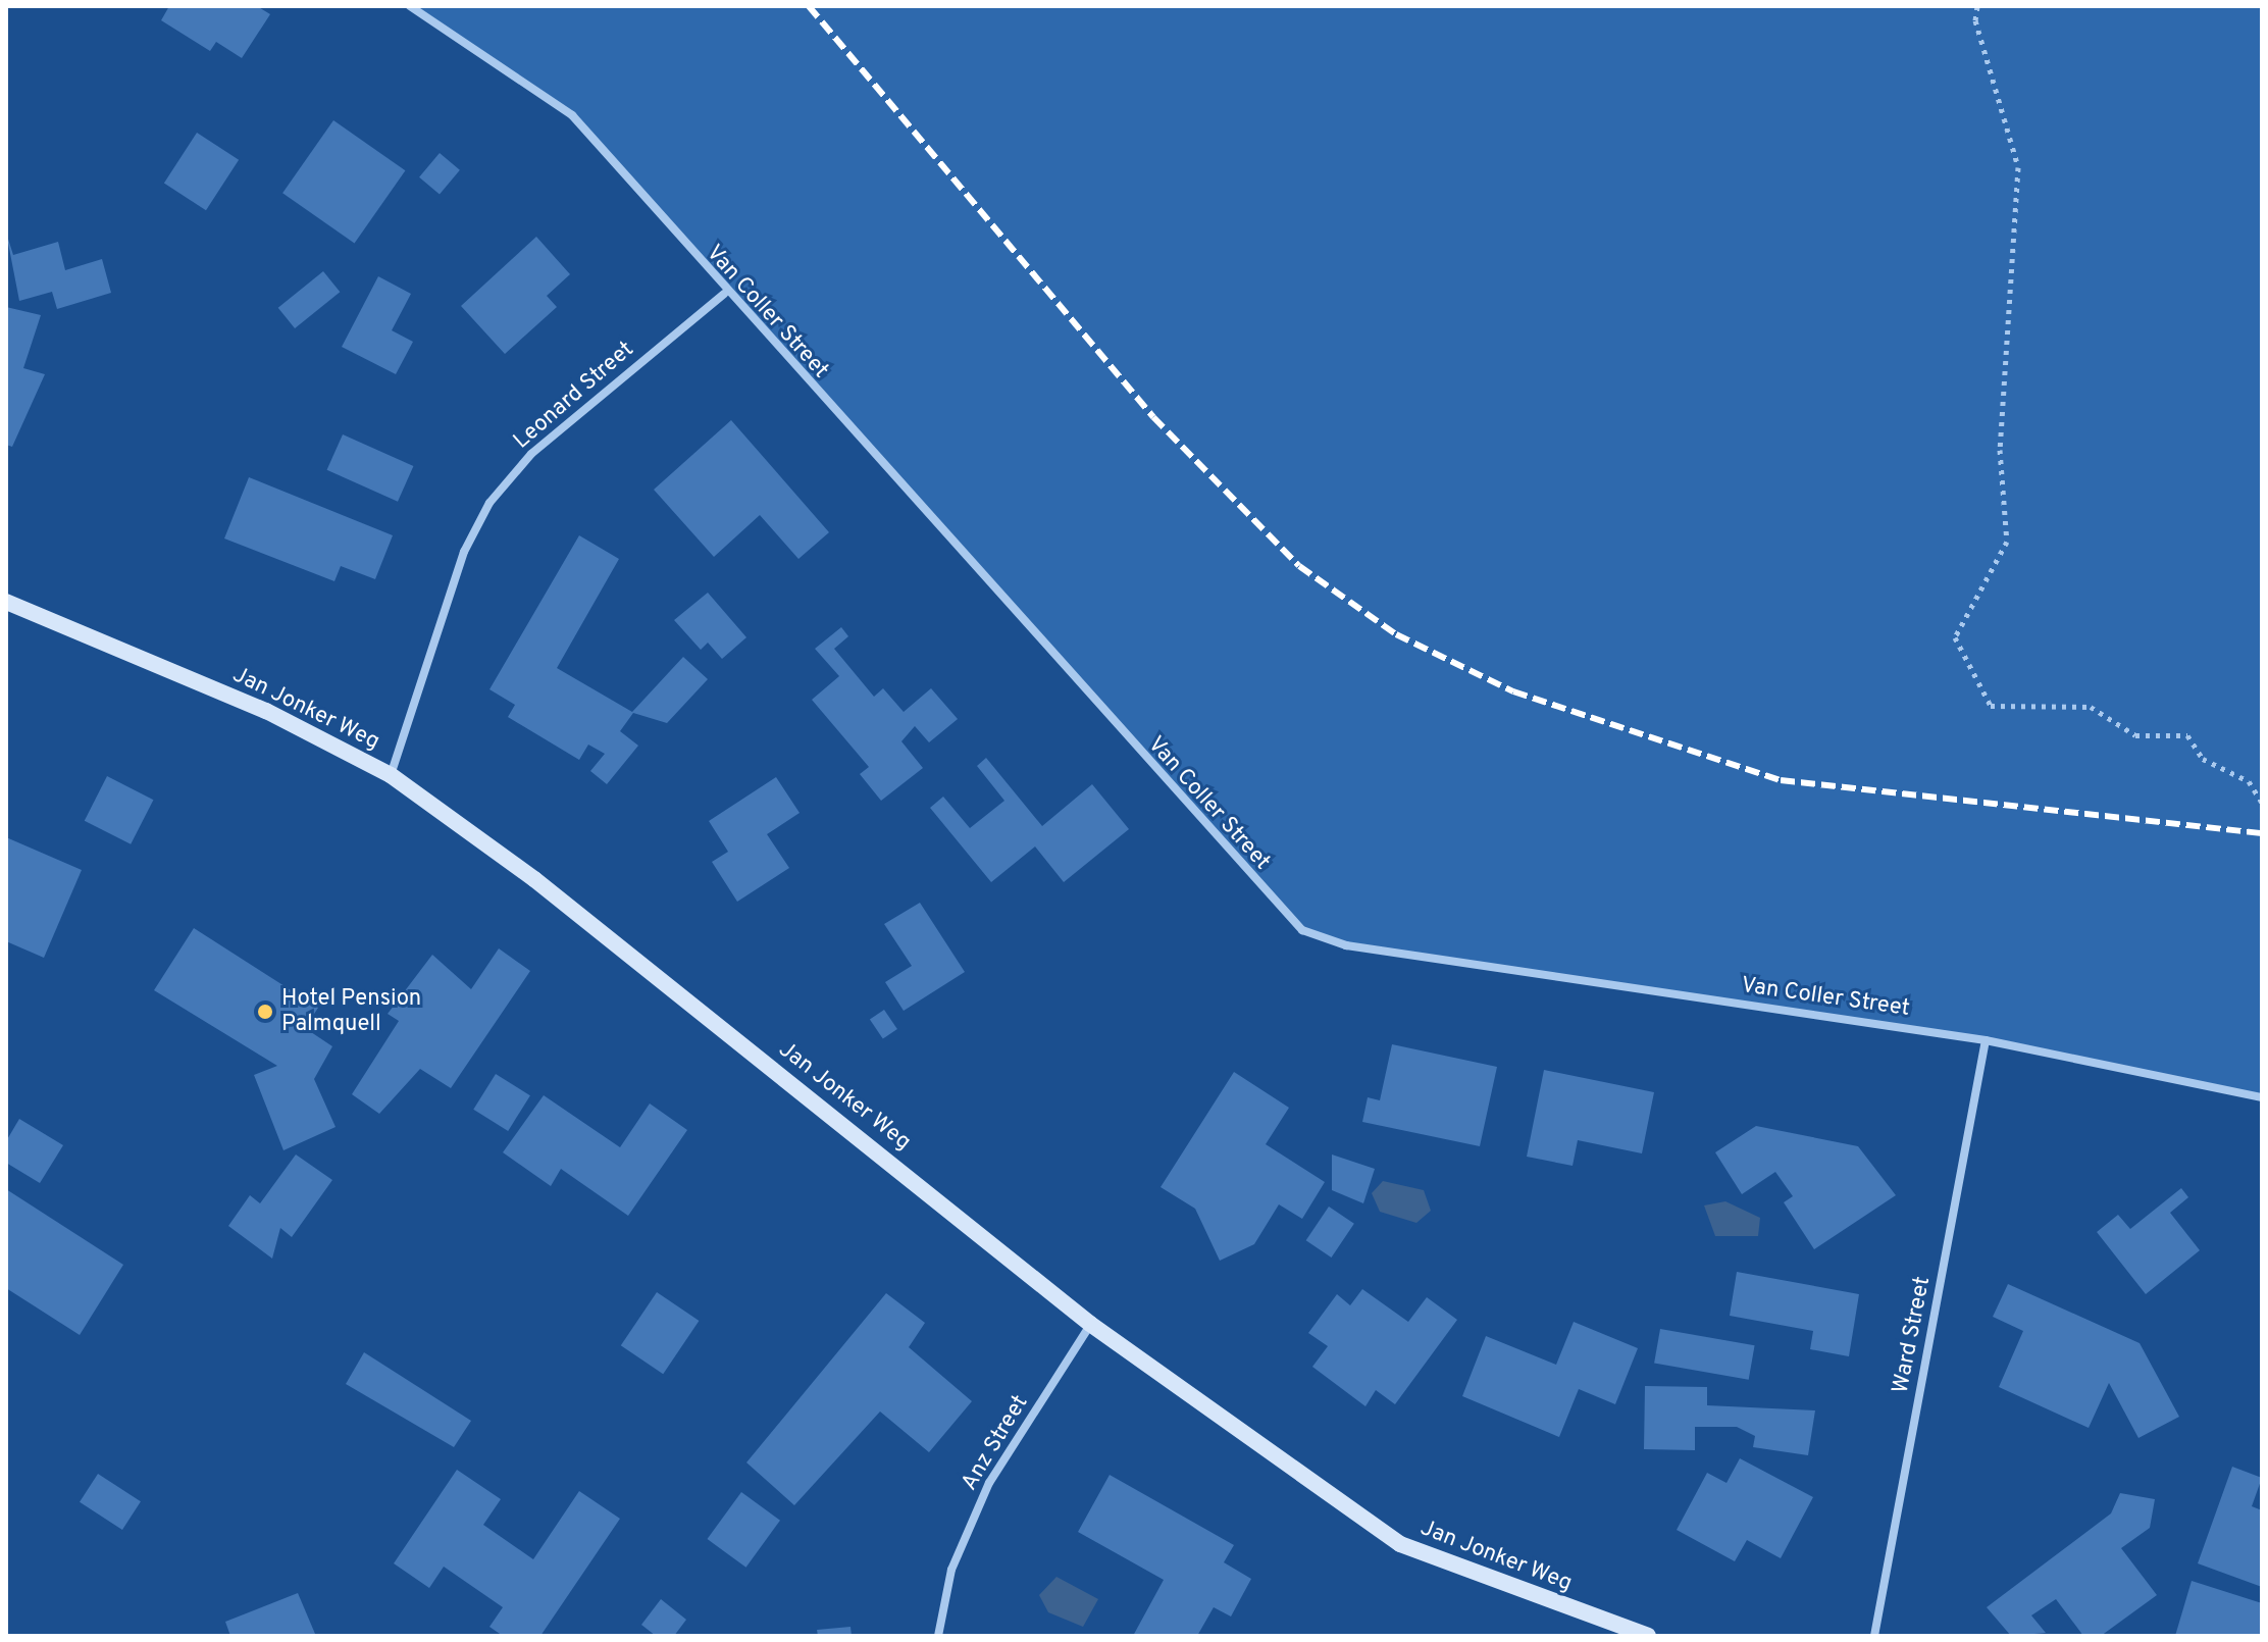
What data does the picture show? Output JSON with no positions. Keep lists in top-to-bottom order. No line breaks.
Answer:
{"streets":{"main road":["Jan Jonker Weg"],"street":["Van Coller Street","Leonard Street","Ward Street","Anz Street"]},"crossings":[["Van Coller Street","Leonard Street"],["Van Coller Street","Ward Street"],["Leonard Street","Jan Jonker Weg"],["Jan Jonker Weg","Anz Street"]],"places":["Hotel Pension Palmquell"]}
